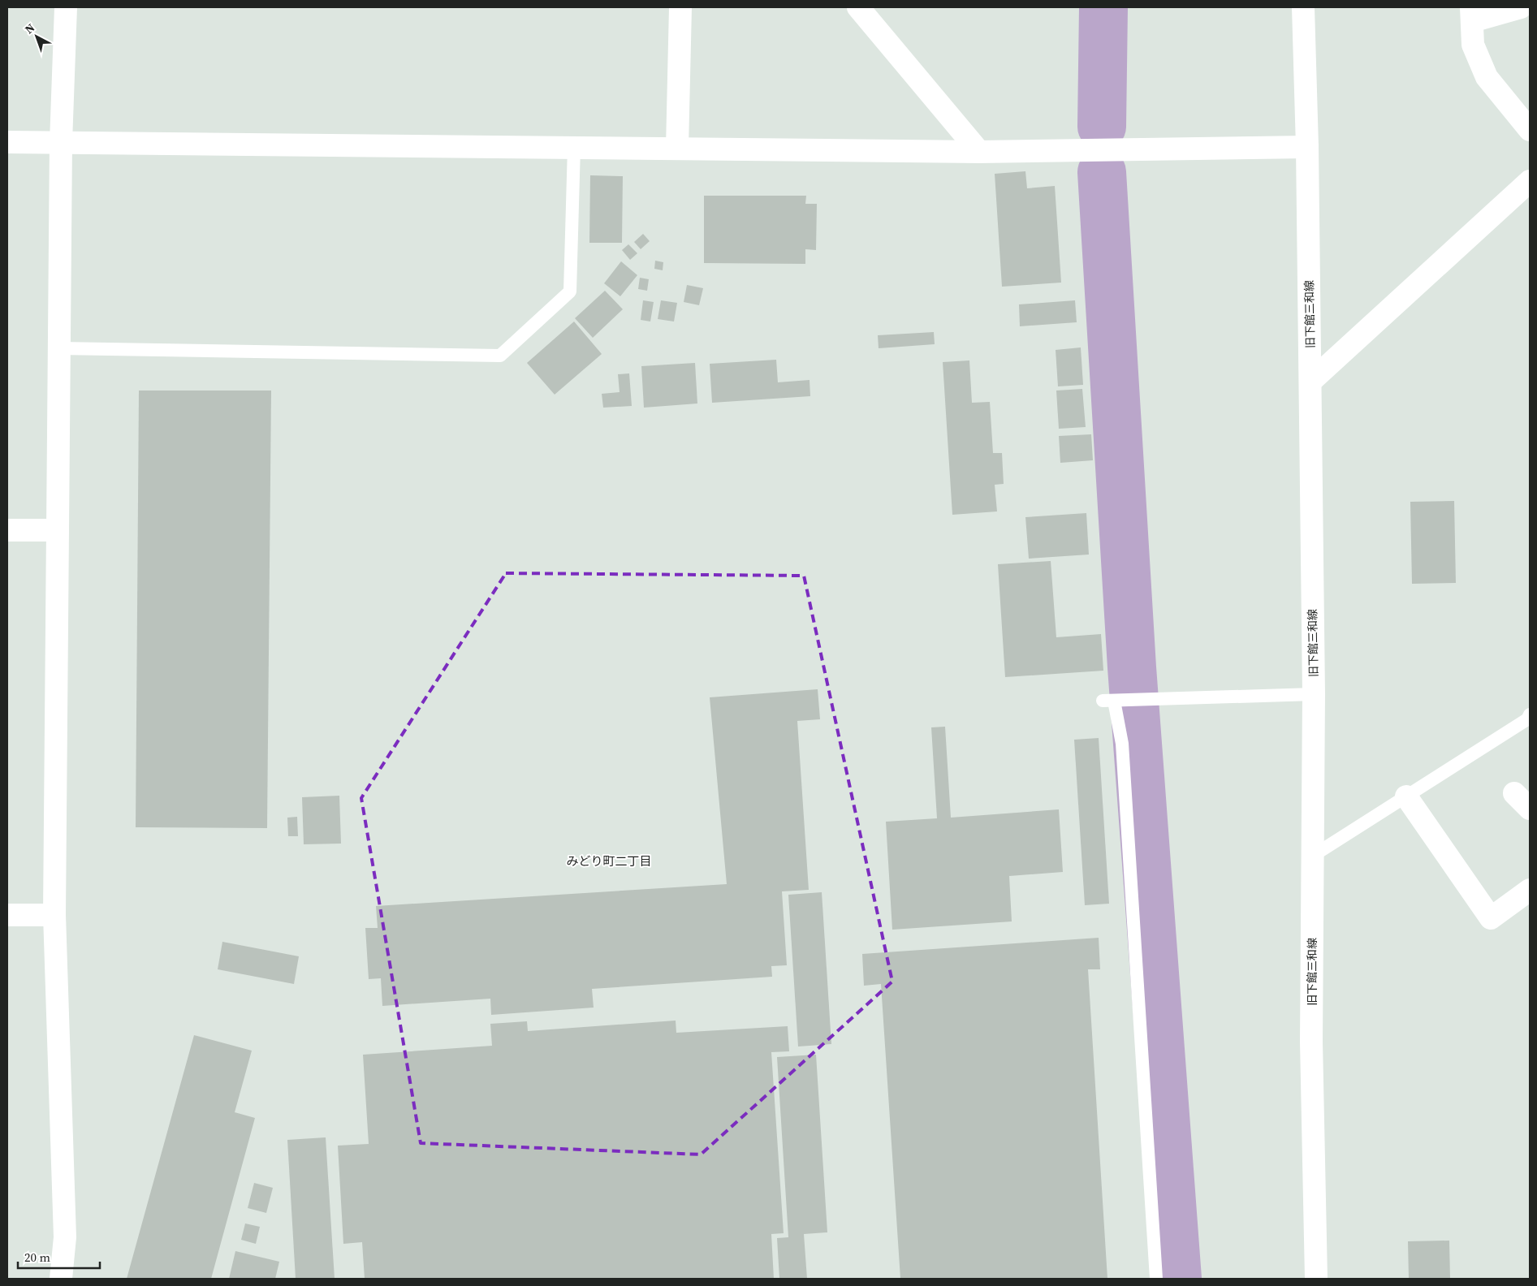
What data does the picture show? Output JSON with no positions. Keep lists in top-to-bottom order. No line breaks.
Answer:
{"streets":{"street":["旧下館三和線"]},"districts":["みどり町二丁目"],"scale_bar":"20 m","north":"top left"}
